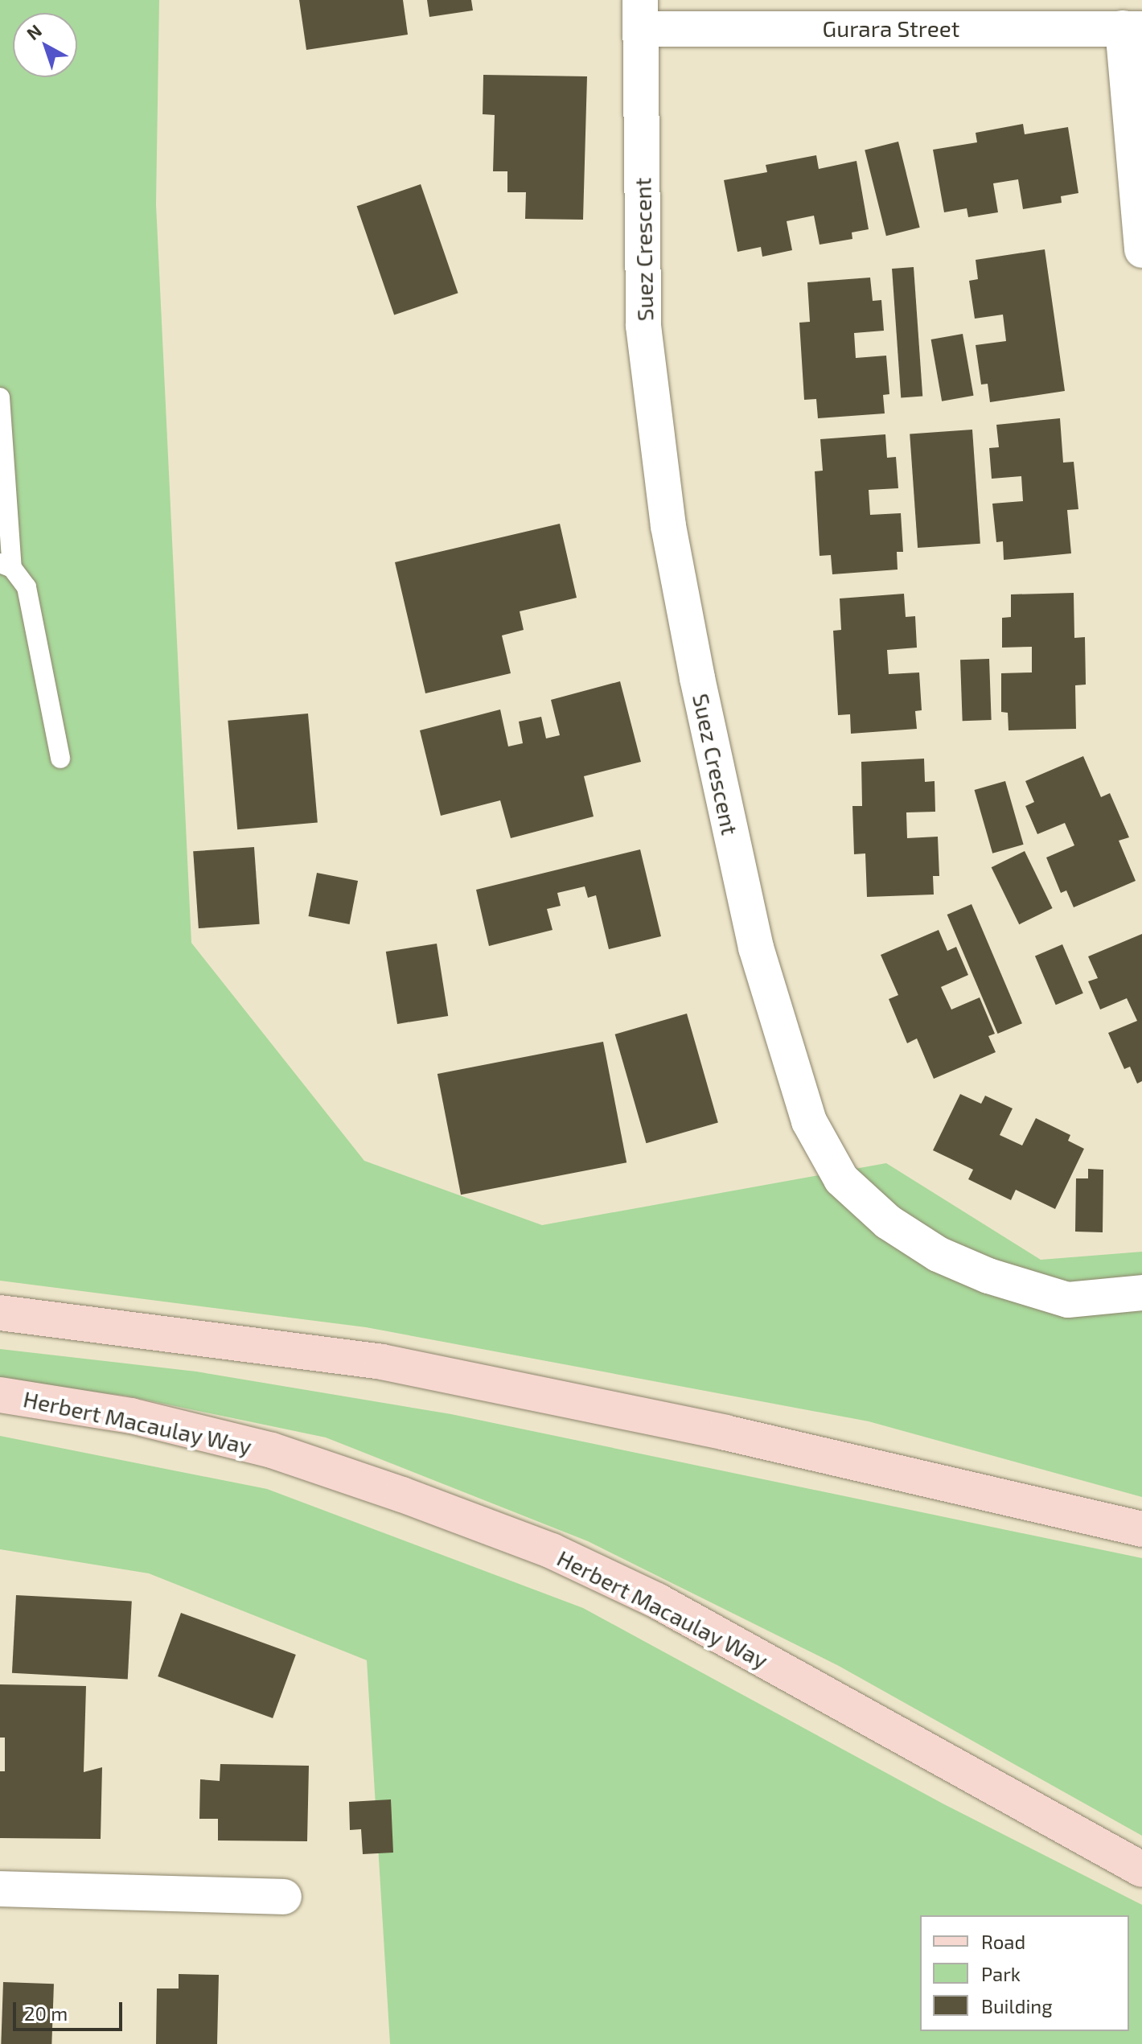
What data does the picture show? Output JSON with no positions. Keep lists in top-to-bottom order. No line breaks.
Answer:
{"streets":{"main road":["Herbert Macaulay Way"],"street":["Gurara Street","Suez Crescent"]},"crossings":[["Gurara Street","Suez Crescent"]],"legend":["Road","Park","Building"],"scale_bar":"20 m","north":"top left"}
